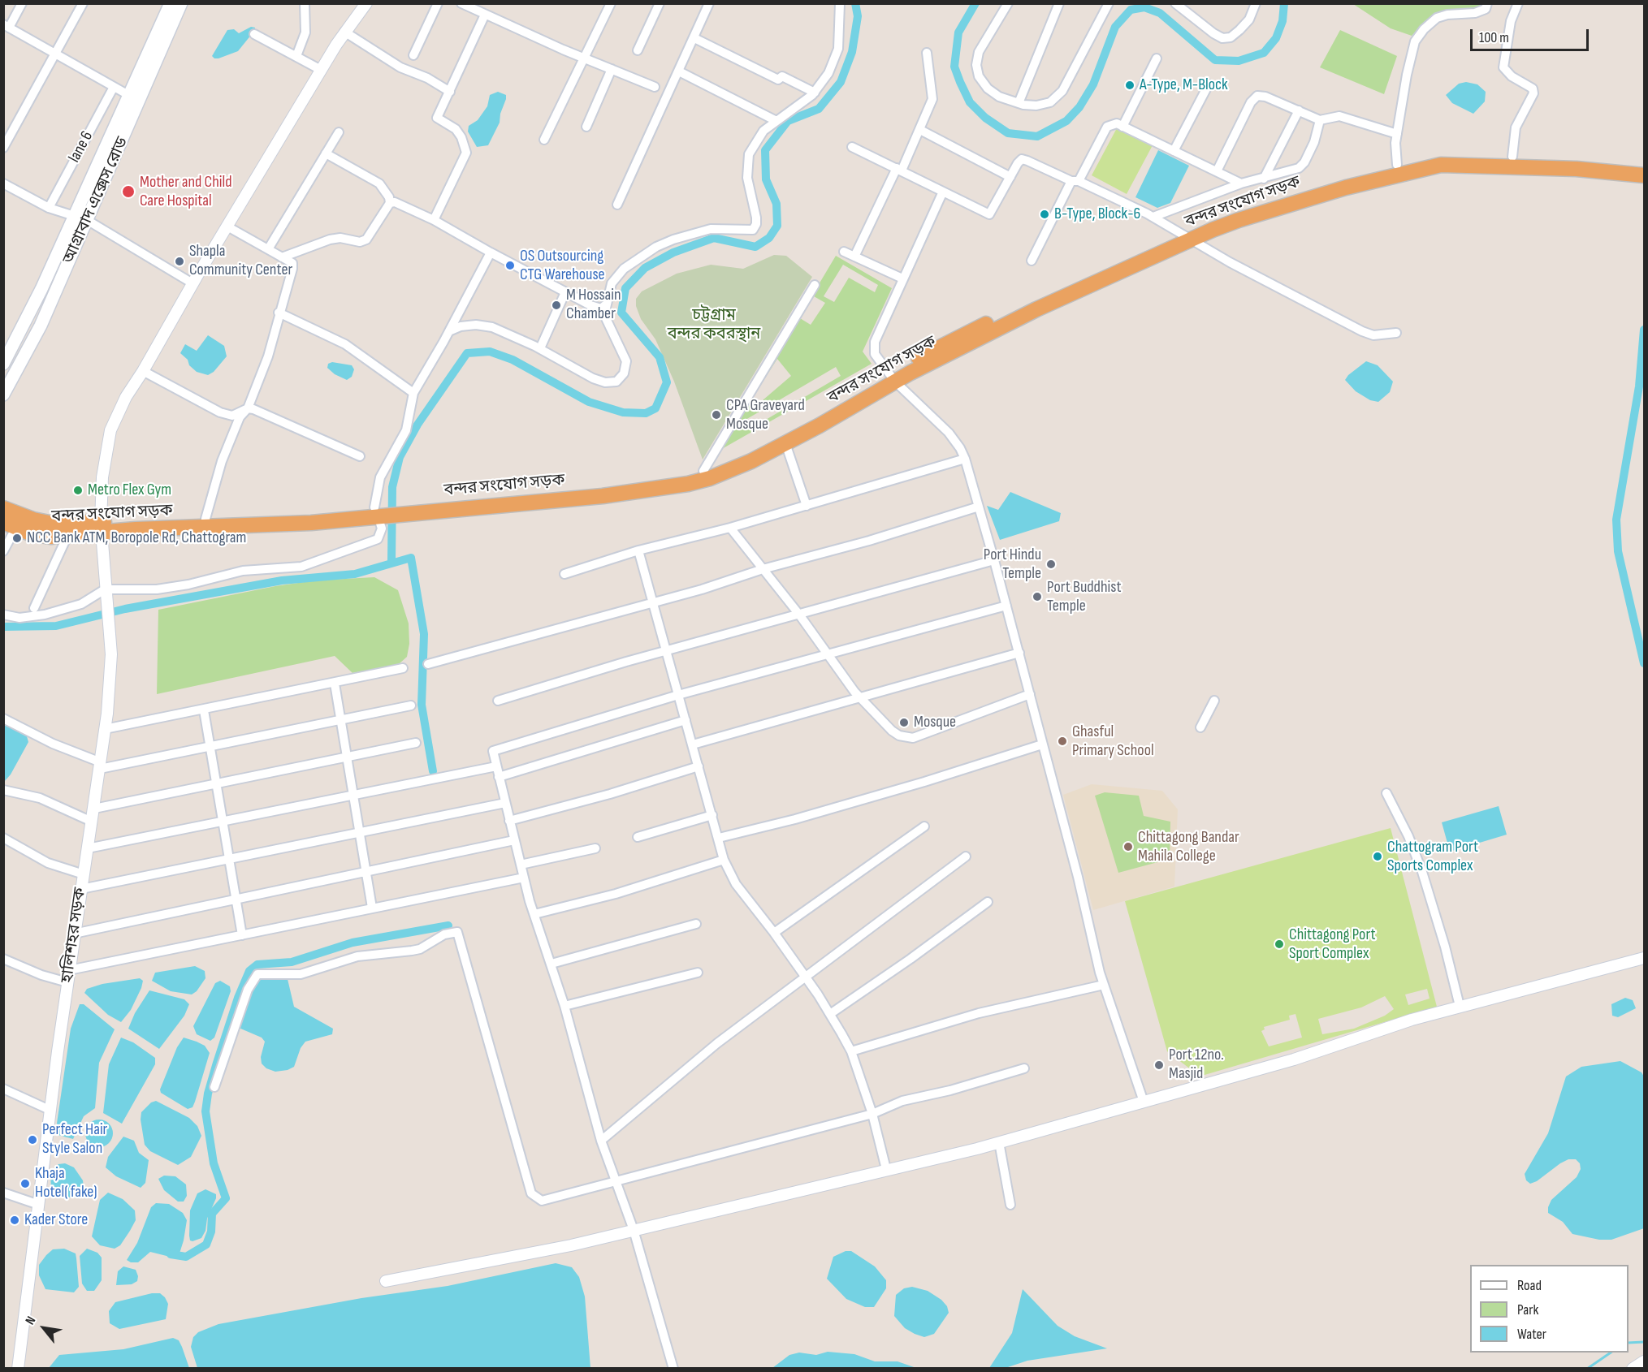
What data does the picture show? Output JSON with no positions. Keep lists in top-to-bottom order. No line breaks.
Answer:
{"streets":{"highway":["বন্দর সংযোগ সড়ক"],"main road":["আগ্রাবাদ এক্সেস রোড"],"street":["lane 6","হালিশহর সড়ক"]},"crossings":[["বন্দর সংযোগ সড়ক","হালিশহর সড়ক"]],"parks":["চট্টগ্রাম বন্দর কবরস্থান"],"places":["A-Type, M-Block","Mother and Child Care Hospital","B-Type, Block-6","Shapla Community Center","OS Outsourcing CTG Warehouse","M Hossain Chamber","CPA Graveyard Mosque","Metro Flex Gym","NCC Bank ATM, Boropole Rd, Chattogram","Port Hindu Temple","Port Buddhist Temple","Mosque","Ghasful Primary School","Chittagong Bandar Mahila College","Chattogram Port Sports Complex","Chittagong Port Sport Complex","Port 12no. Masjid","Perfect Hair Style Salon","Khaja Hotel( fake)","Kader Store"],"legend":["Road","Park","Water"],"scale_bar":"100 m","north":"top left"}
